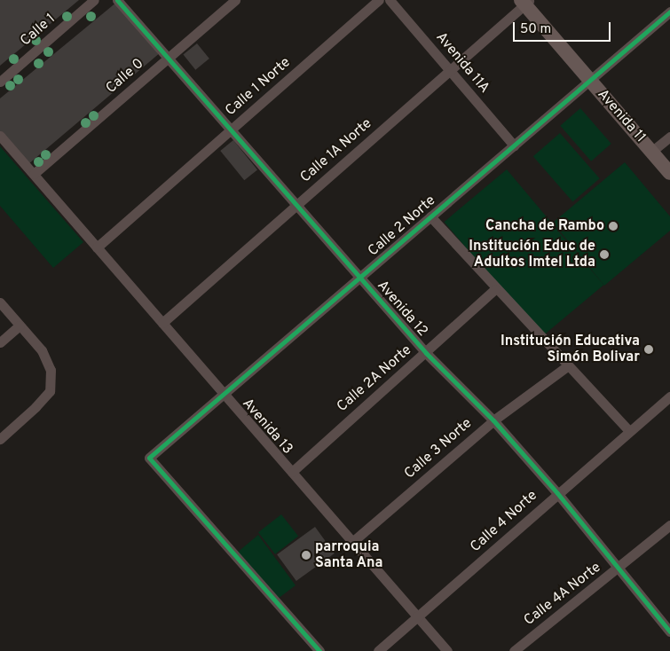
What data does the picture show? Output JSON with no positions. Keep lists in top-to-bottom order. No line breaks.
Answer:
{"streets":{"street":["Calle 1","Avenida 11A","Calle 0","Calle 1 Norte","Avenida 11","Calle 1A Norte","Calle 2 Norte","Avenida 12","Calle 2A Norte","Avenida 13","Calle 3 Norte","Calle 4 Norte","Calle 4A Norte"]},"crossings":[["Avenida 11A","Calle 1A Norte"],["Avenida 11A","Calle 2 Norte"],["Calle 0","Avenida 12"],["Calle 0","Avenida 13"],["Calle 1 Norte","Avenida 12"],["Calle 1 Norte","Avenida 13"],["Avenida 11","Calle 1A Norte"],["Avenida 11","Calle 2 Norte"],["Calle 1A Norte","Avenida 12"],["Calle 1A Norte","Avenida 13"],["Calle 2 Norte","Avenida 12"],["Calle 2 Norte","Avenida 13"],["Avenida 12","Calle 2A Norte"],["Avenida 12","Calle 3 Norte"],["Avenida 12","Calle 4 Norte"],["Avenida 12","Calle 4A Norte"],["Calle 2A Norte","Avenida 13"],["Avenida 13","Calle 3 Norte"],["Avenida 13","Calle 4 Norte"]],"places":["Cancha de Rambo","Institución Educ de Adultos Imtel Ltda","Institución Educativa Simón Bolivar","parroquia Santa Ana"],"scale_bar":"50 m"}
